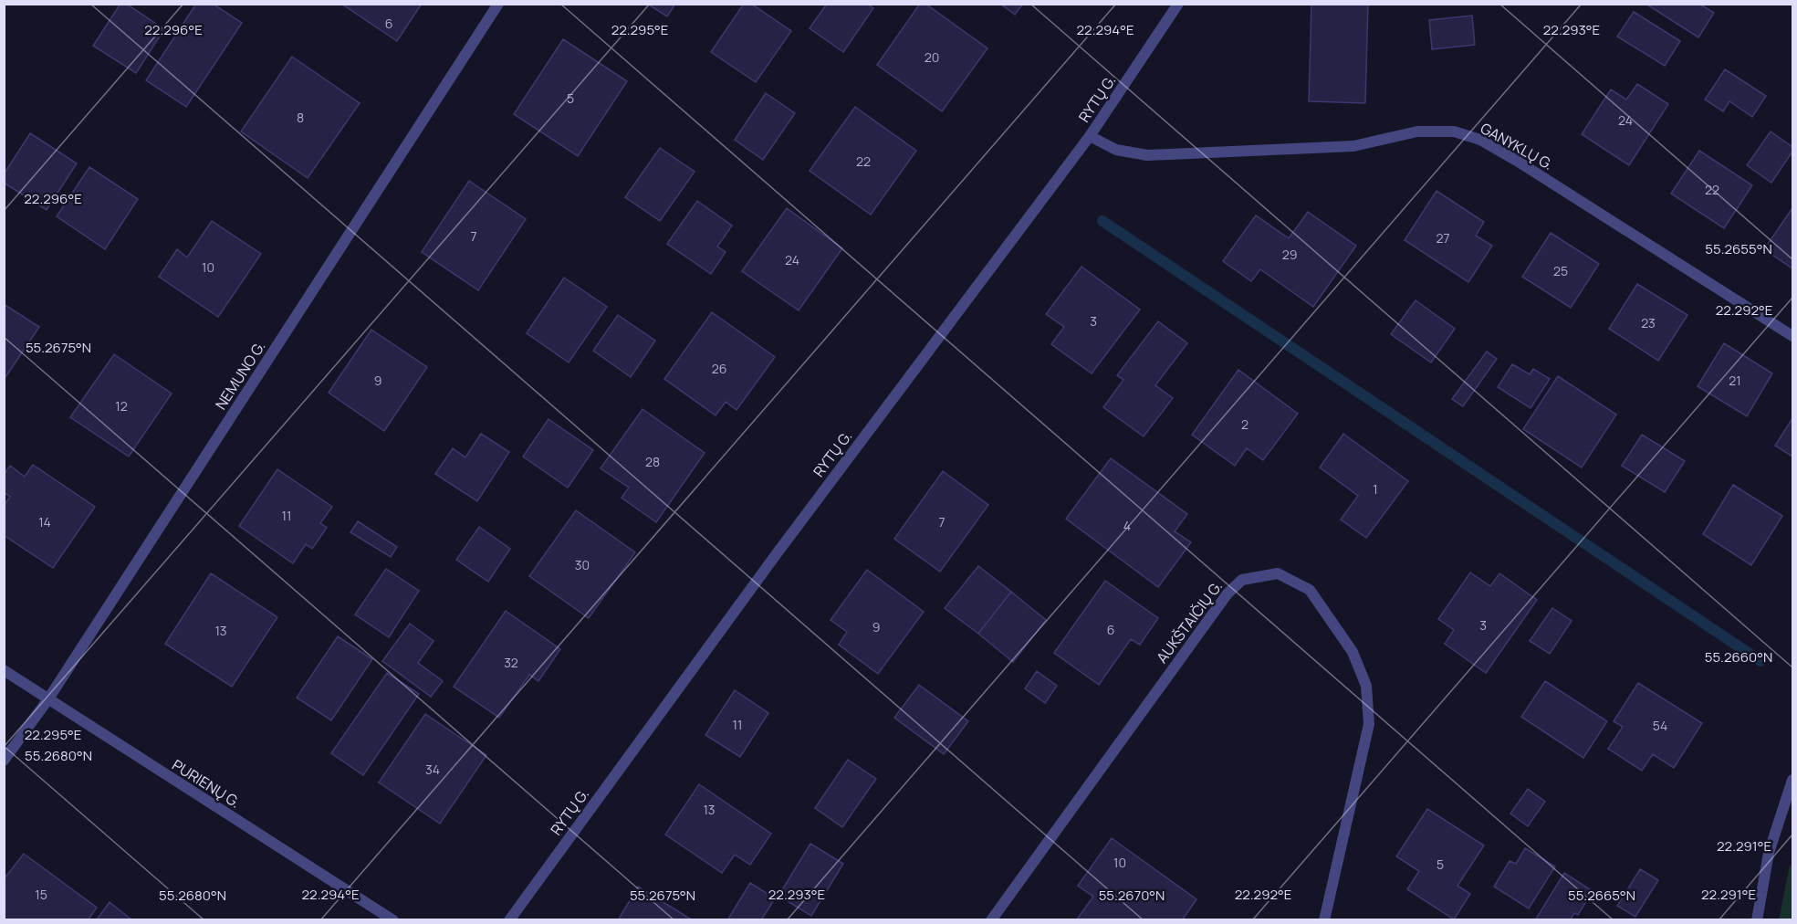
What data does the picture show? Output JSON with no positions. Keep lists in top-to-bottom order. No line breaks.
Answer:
{"streets":{"street":["RYTŲ G.","GANYKLŲ G.","NEMUNO G.","AUKŠTAIČIŲ G.","PURIENŲ G."]},"crossings":[["RYTŲ G.","GANYKLŲ G."],["NEMUNO G.","PURIENŲ G."]],"house_numbers":["6","20","5","8","24","22","22","7","27","29","24","10","25","3","23","26","9","21","12","2","28","1","11","14","7","4","30","3","9","6","13","32","11","54","34","13","10","5","15"],"coordinates":["22.296°E","22.295°E","22.294°E","22.293°E","55.2655°N","22.292°E","55.2675°N","55.2660°N","55.2680°N","22.291°E","55.2670°N","55.2665°N"]}
